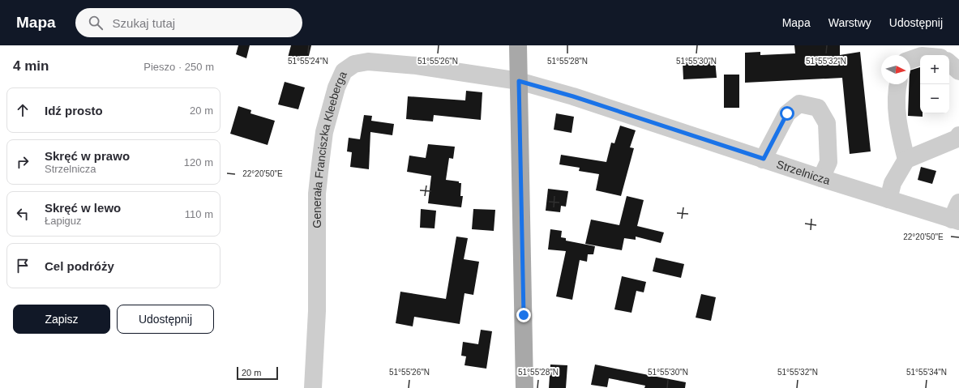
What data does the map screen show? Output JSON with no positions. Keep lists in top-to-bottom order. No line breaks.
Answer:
{"streets":{"street":["Generała Franciszka Kleeberga","Strzelnicza"]},"crossings":[["Generała Franciszka Kleeberga","Strzelnicza"]],"scale_bar":"20 m","north":"right","page":{"header":"Mapa","search":"Szukaj tutaj","nav":["Mapa","Warstwy","Udostępnij"],"heading":["4 min","Pieszo · 250 m"],"map_buttons":["+","−"],"list":[["Idź prosto","20 m"],["Skręć w prawo","Strzelnicza","120 m"],["Skręć w lewo","Łapiguz","110 m"],"Cel podróży"],"buttons":["Zapisz","Udostępnij"],"scale":"20 m"},"coordinates":["51°55'24\"N","51°55'26\"N","51°55'28\"N","51°55'30\"N","51°55'32\"N","22°20'50\"E","51°55'34\"N"]}
